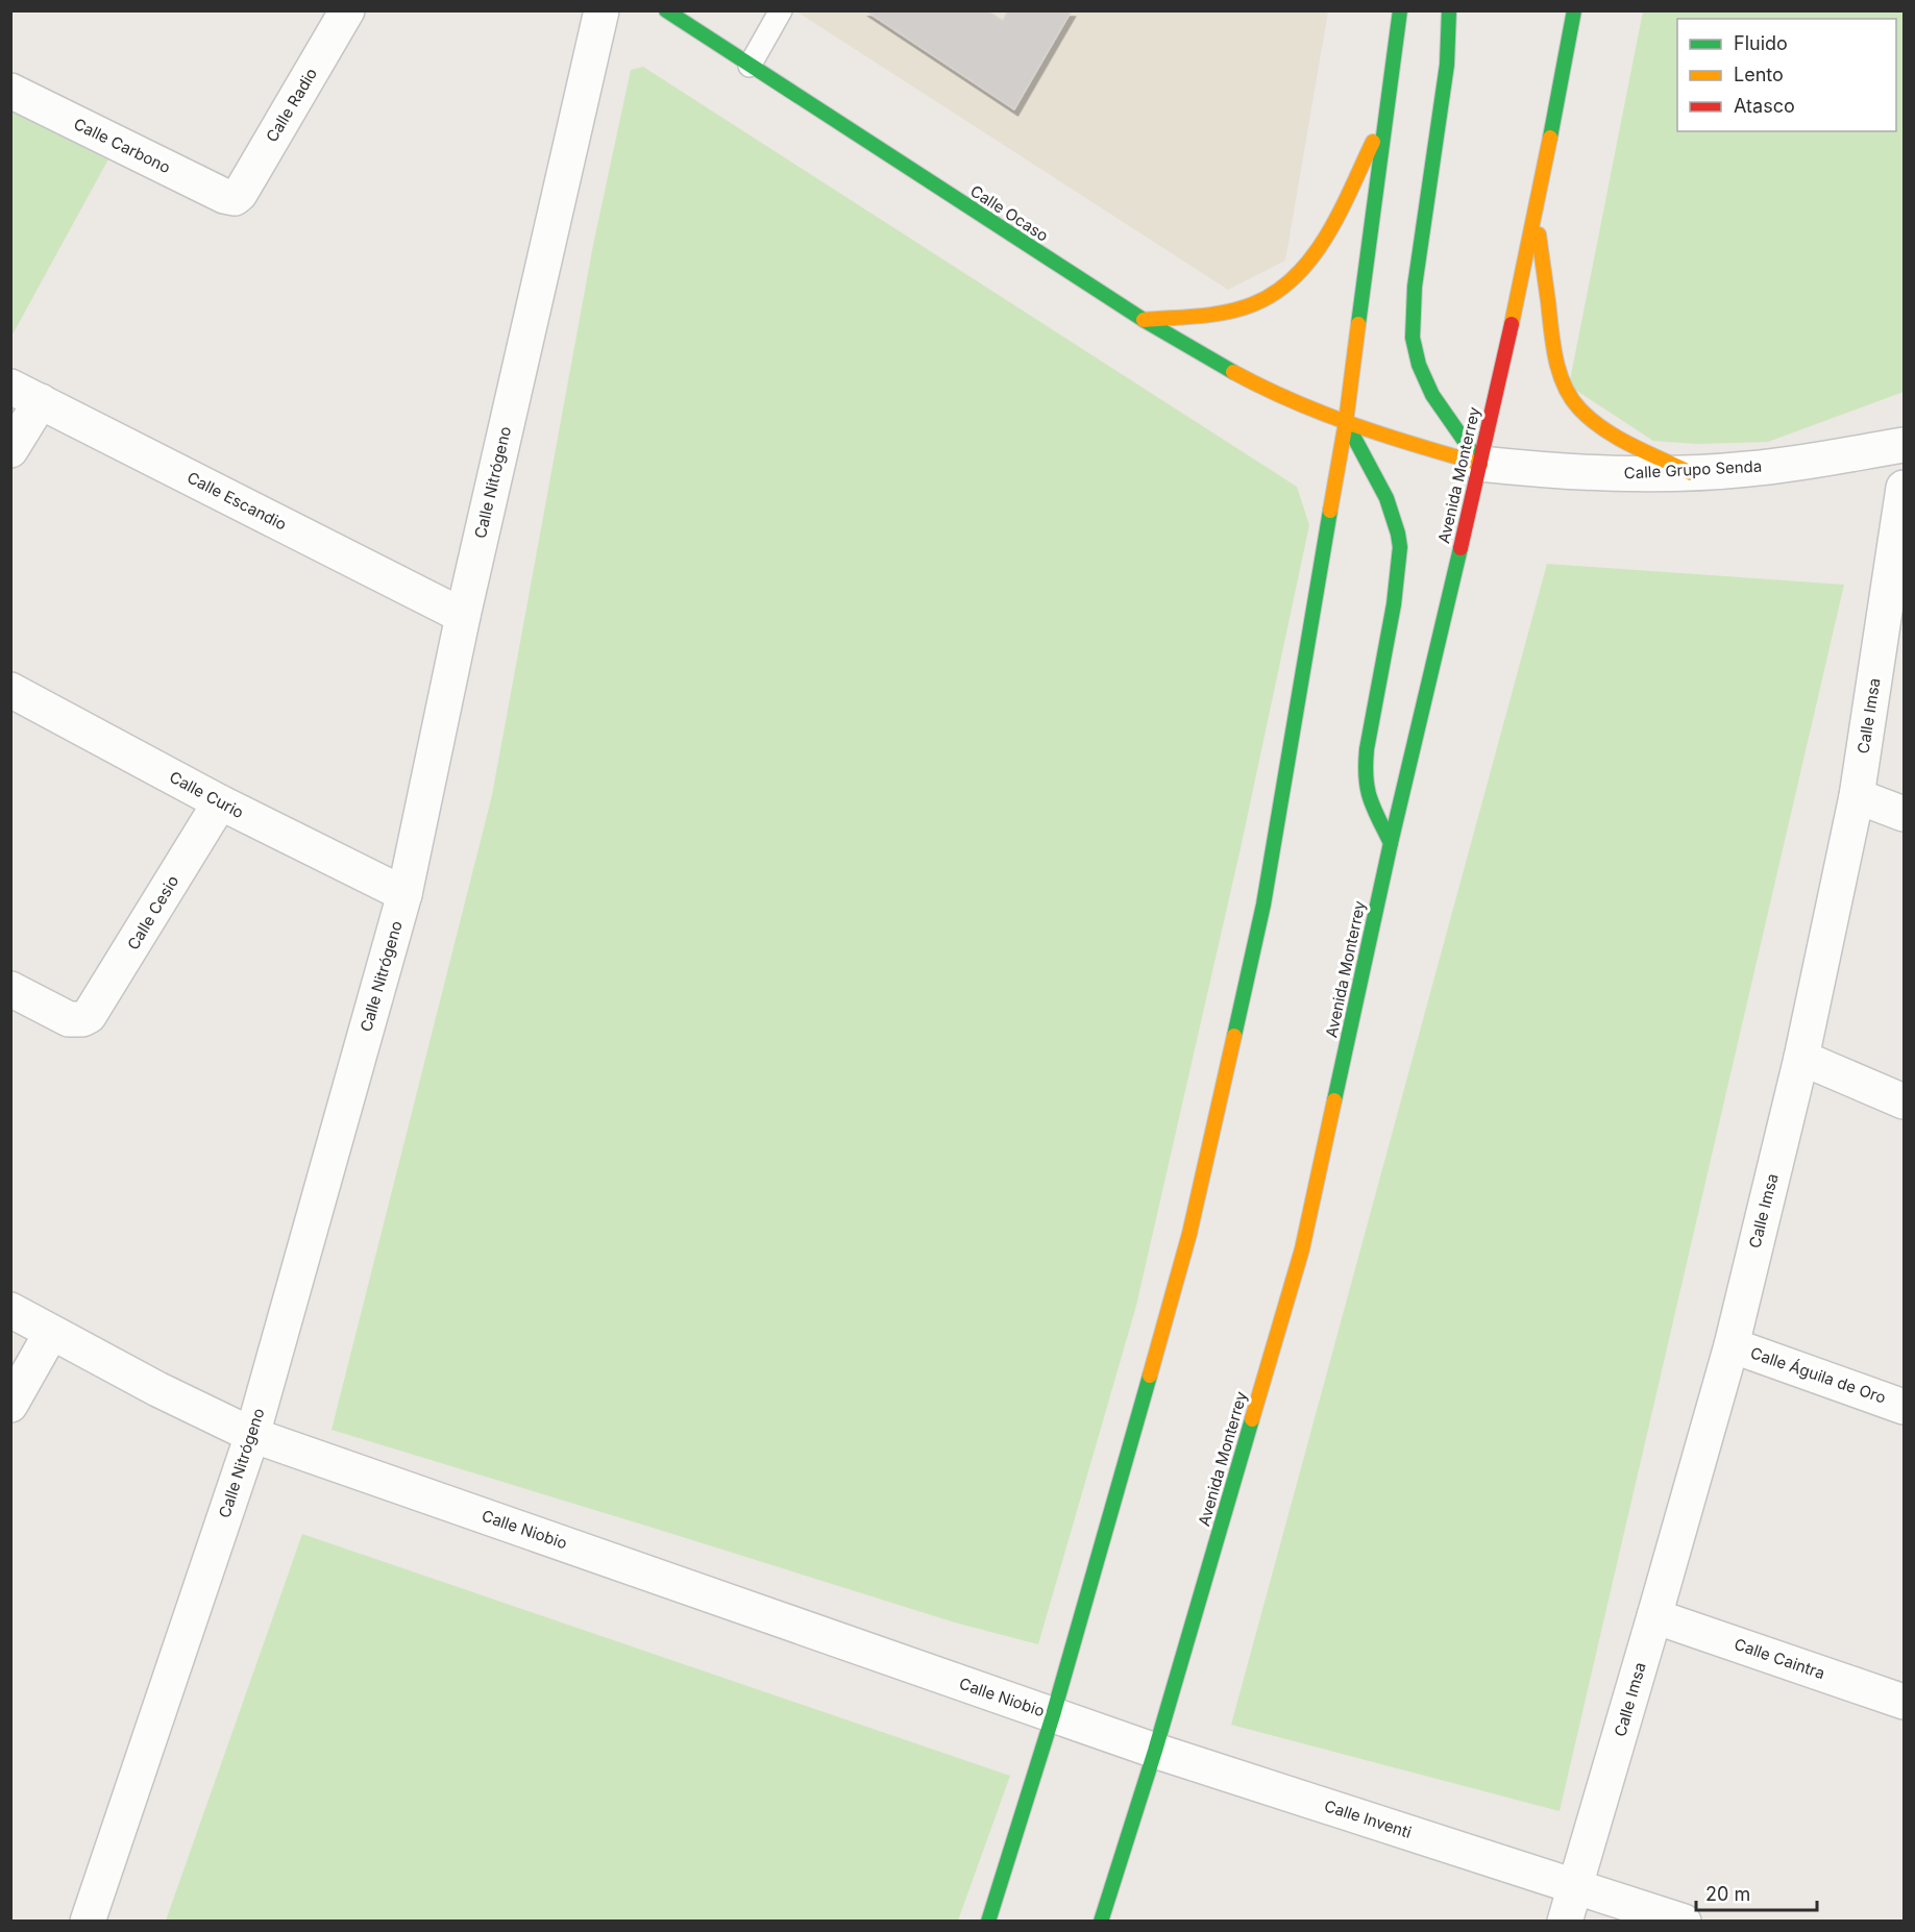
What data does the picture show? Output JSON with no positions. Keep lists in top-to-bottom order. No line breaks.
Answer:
{"streets":{"main road":["Calle Ocaso","Avenida Monterrey"],"street":["Calle Radio","Calle Carbono","Calle Grupo Senda","Calle Nitrógeno","Calle Escandio","Calle Imsa","Calle Curio","Calle Cesio","Calle Águila de Oro","Calle Niobio","Calle Caintra","Calle Inventi"]},"crossings":[["Calle Radio","Calle Carbono"],["Calle Ocaso","Calle Grupo Senda"],["Calle Ocaso","Avenida Monterrey"],["Calle Grupo Senda","Avenida Monterrey"],["Avenida Monterrey","Calle Inventi"],["Calle Nitrógeno","Calle Escandio"],["Calle Nitrógeno","Calle Curio"],["Calle Nitrógeno","Calle Niobio"],["Calle Imsa","Calle Águila de Oro"],["Calle Imsa","Calle Caintra"],["Calle Imsa","Calle Inventi"],["Calle Curio","Calle Cesio"],["Calle Niobio","Calle Inventi"]],"legend":["Fluido","Lento","Atasco"],"scale_bar":"20 m"}
